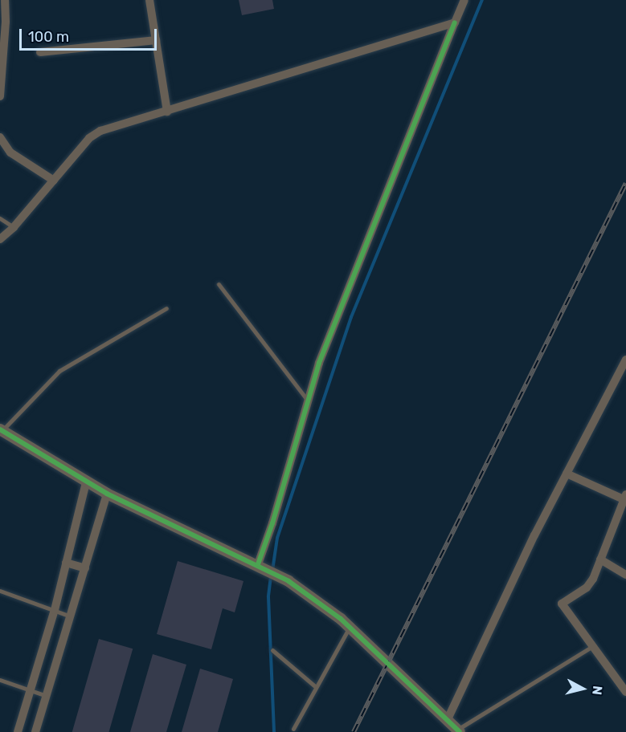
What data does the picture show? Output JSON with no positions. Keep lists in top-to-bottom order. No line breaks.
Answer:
{"scale_bar":"100 m","north":"right"}
